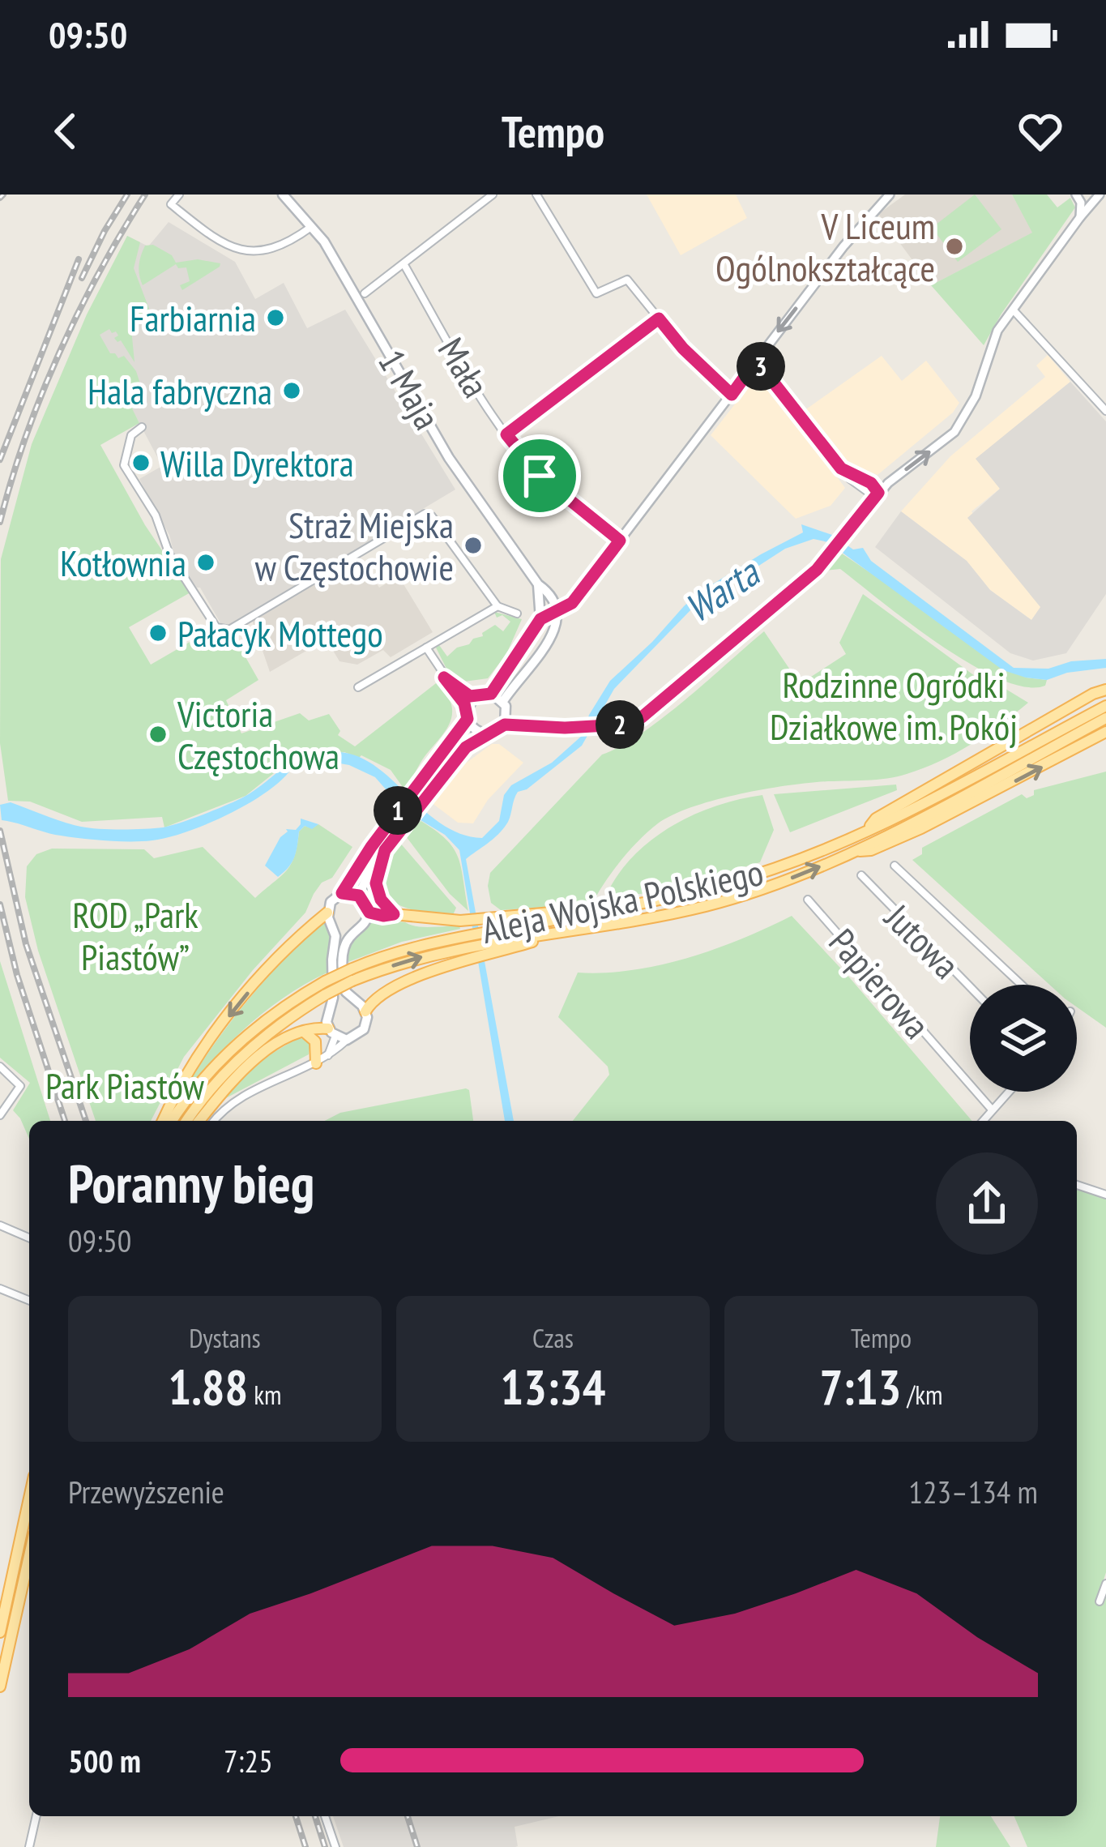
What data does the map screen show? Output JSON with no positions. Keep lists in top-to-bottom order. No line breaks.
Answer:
{"streets":{"main road":["1 Maja","Aleja Wojska Polskiego"],"street":["Mała","Jutowa","Papierowa"]},"water":["Warta"],"parks":["Rodzinne Ogródki Działkowe im. Pokój","ROD „Park Piastów”","Park Piastów"],"places":["V Liceum Ogólnokształcące","Farbiarnia","Hala fabryczna","Willa Dyrektora","Straż Miejska w Częstochowie","Kotłownia","Pałacyk Mottego","Victoria Częstochowa"],"page":{"status":"09:50","header":"Tempo","pins":["3","2","1"],"heading":["Poranny bieg","09:50"],"stats":[["Dystans","1.88 km"],["Czas","13:34"],["Tempo","7:13 /km"]],"chart":["Przewyższenie","123–134 m"],"list":[{"name":"500 m","note":"7:25"}]}}
